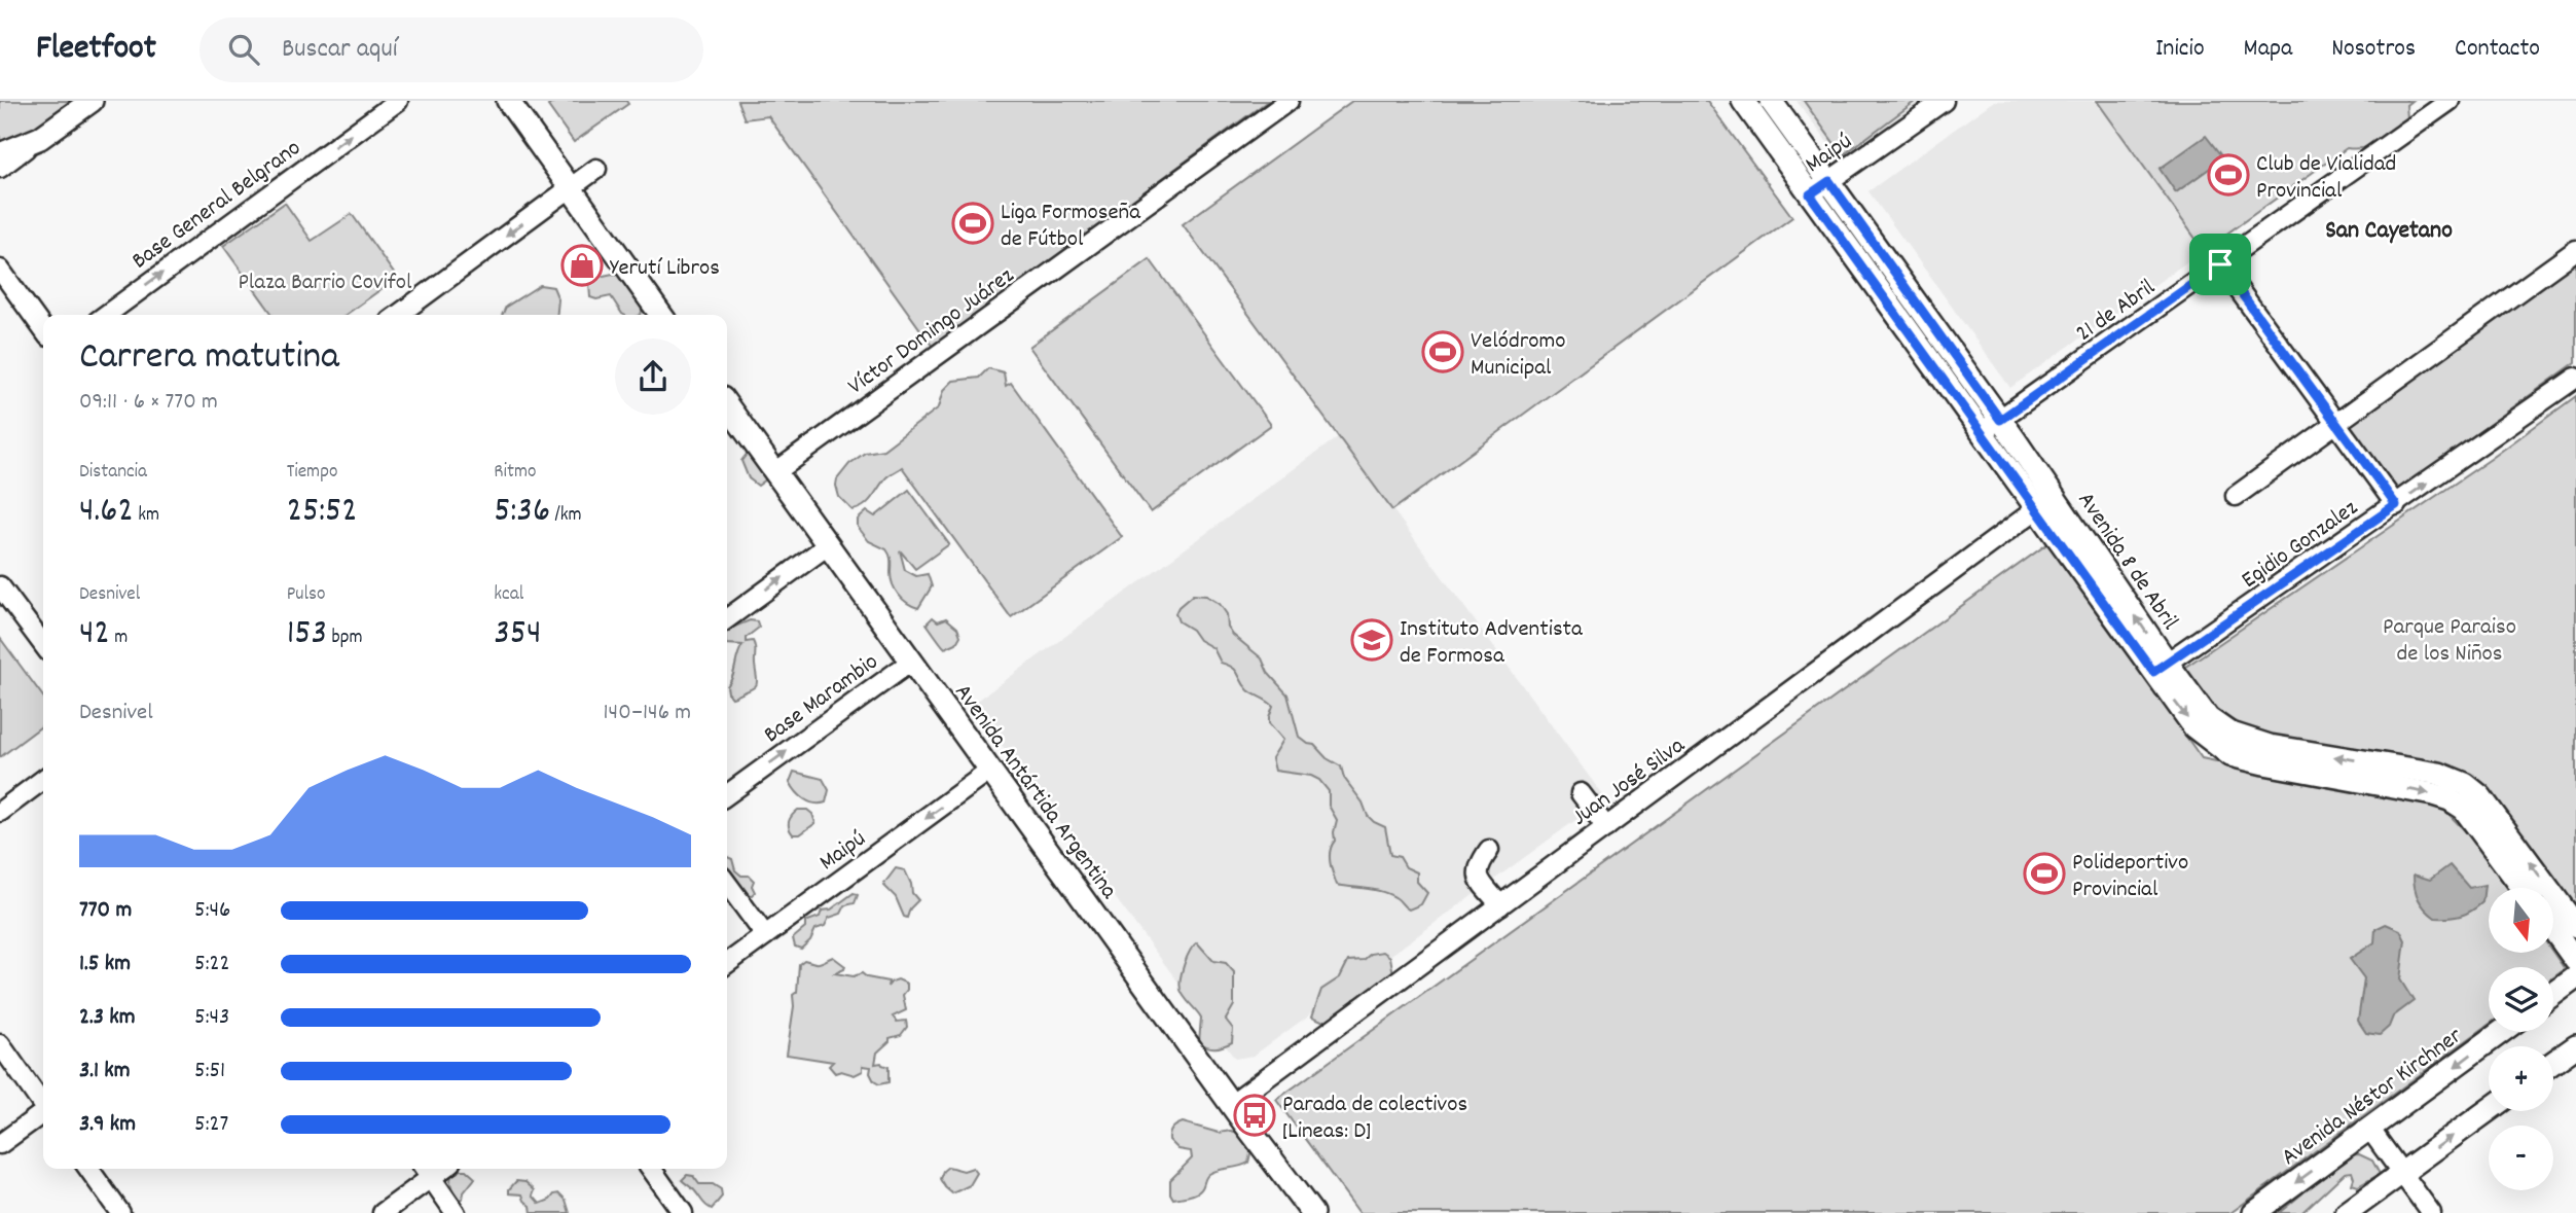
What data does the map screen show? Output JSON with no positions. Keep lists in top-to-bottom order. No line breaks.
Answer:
{"streets":{"main road":["Avenida 8 de Abril","Avenida Antártida Argentina","Avenida Néstor Kirchner"],"street":["Maipú","Base General Belgrano","21 de Abril","Víctor Domingo Juárez","Egidio Gonzalez","Base Marambio","Juan José Silva"]},"crossings":[["Maipú","Avenida 8 de Abril"],["Maipú","Avenida Antártida Argentina"],["21 de Abril","Avenida 8 de Abril"],["Víctor Domingo Juárez","Avenida Antártida Argentina"],["Egidio Gonzalez","Avenida 8 de Abril"],["Avenida 8 de Abril","Juan José Silva"],["Base Marambio","Avenida Antártida Argentina"],["Juan José Silva","Avenida Antártida Argentina"]],"one_way":["Maipú","Base General Belgrano"],"districts":["San Cayetano"],"parks":["Plaza Barrio Covifol","Parque Paraiso de los Niños"],"places":{"sports":["Club de Vialidad Provincial","Liga Formoseña de Fútbol","Velódromo Municipal","Polideportivo Provincial"],"shop":["Yerutí Libros"],"school or university":["Instituto Adventista de Formosa"],"bus stop":["Parada de colectivos [Lineas: D]"]},"north":"bottom","page":{"header":"Fleetfoot","search":"Buscar aquí","nav":["Inicio","Mapa","Nosotros","Contacto"],"heading":["Carrera matutina","09:11 · 6 × 770 m"],"stats":[["Distancia","4.62 km"],["Tiempo","25:52"],["Ritmo","5:36 /km"],["Desnivel","42 m"],["Pulso","153 bpm"],["kcal","354"]],"chart":["Desnivel","140–146 m"],"list":[{"name":"770 m","note":"5:46"},{"name":"1.5 km","note":"5:22"},{"name":"2.3 km","note":"5:43"},{"name":"3.1 km","note":"5:51"},{"name":"3.9 km","note":"5:27"}],"map_buttons":["+","−"]}}
